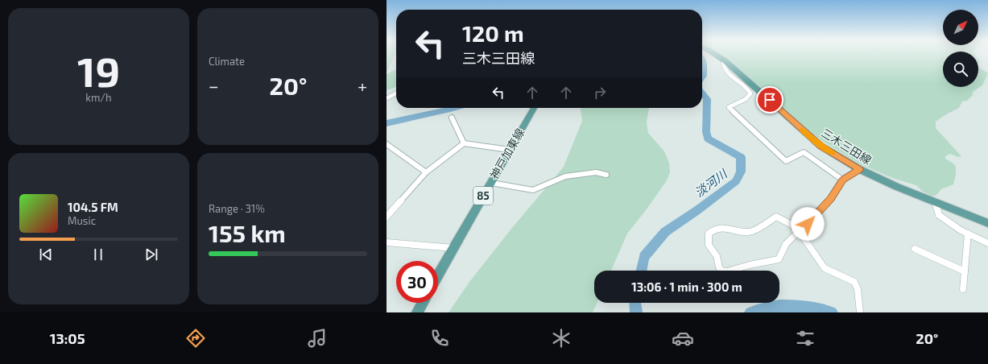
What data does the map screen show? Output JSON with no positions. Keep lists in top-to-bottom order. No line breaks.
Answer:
{"streets":{"main road":["三木三田線","神戸加東線","85"]},"water":["淡河川"],"north":"top right","page":{"tile":[["19","km/h"],"Climate",["Range · 31%","155 km"]],"turn":["120 m","三木三田線"],"heat":["−","20°","+"],"song":["104.5 FM","Music"],"limit":"30","trip":"13:06 · 1 min · 300 m","tabs":["13:05","20°"]}}
